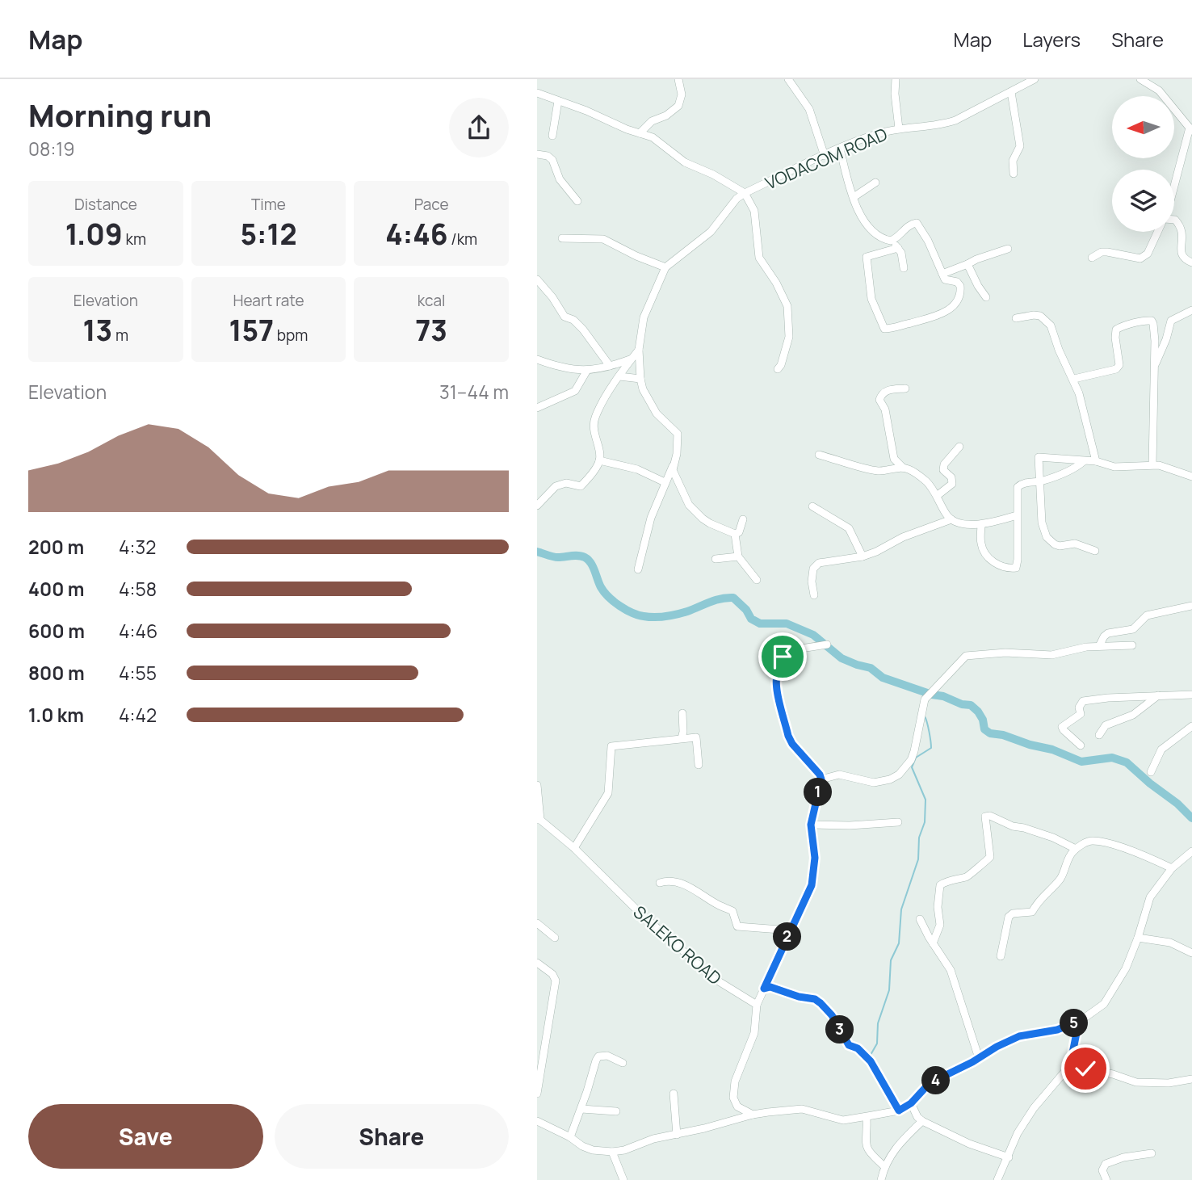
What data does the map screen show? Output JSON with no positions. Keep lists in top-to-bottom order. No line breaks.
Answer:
{"streets":{"street":["VODACOM ROAD","SALEKO ROAD"]},"north":"left","page":{"header":"Map","nav":["Map","Layers","Share"],"heading":["Morning run","08:19"],"stats":[["Distance","1.09 km"],["Time","5:12"],["Pace","4:46 /km"],["Elevation","13 m"],["Heart rate","157 bpm"],["kcal","73"]],"chart":["Elevation","31–44 m"],"list":[{"name":"200 m","note":"4:32"},{"name":"400 m","note":"4:58"},{"name":"600 m","note":"4:46"},{"name":"800 m","note":"4:55"},{"name":"1.0 km","note":"4:42"}],"pins":["1","2","5","3","4"],"buttons":["Save","Share"]}}
